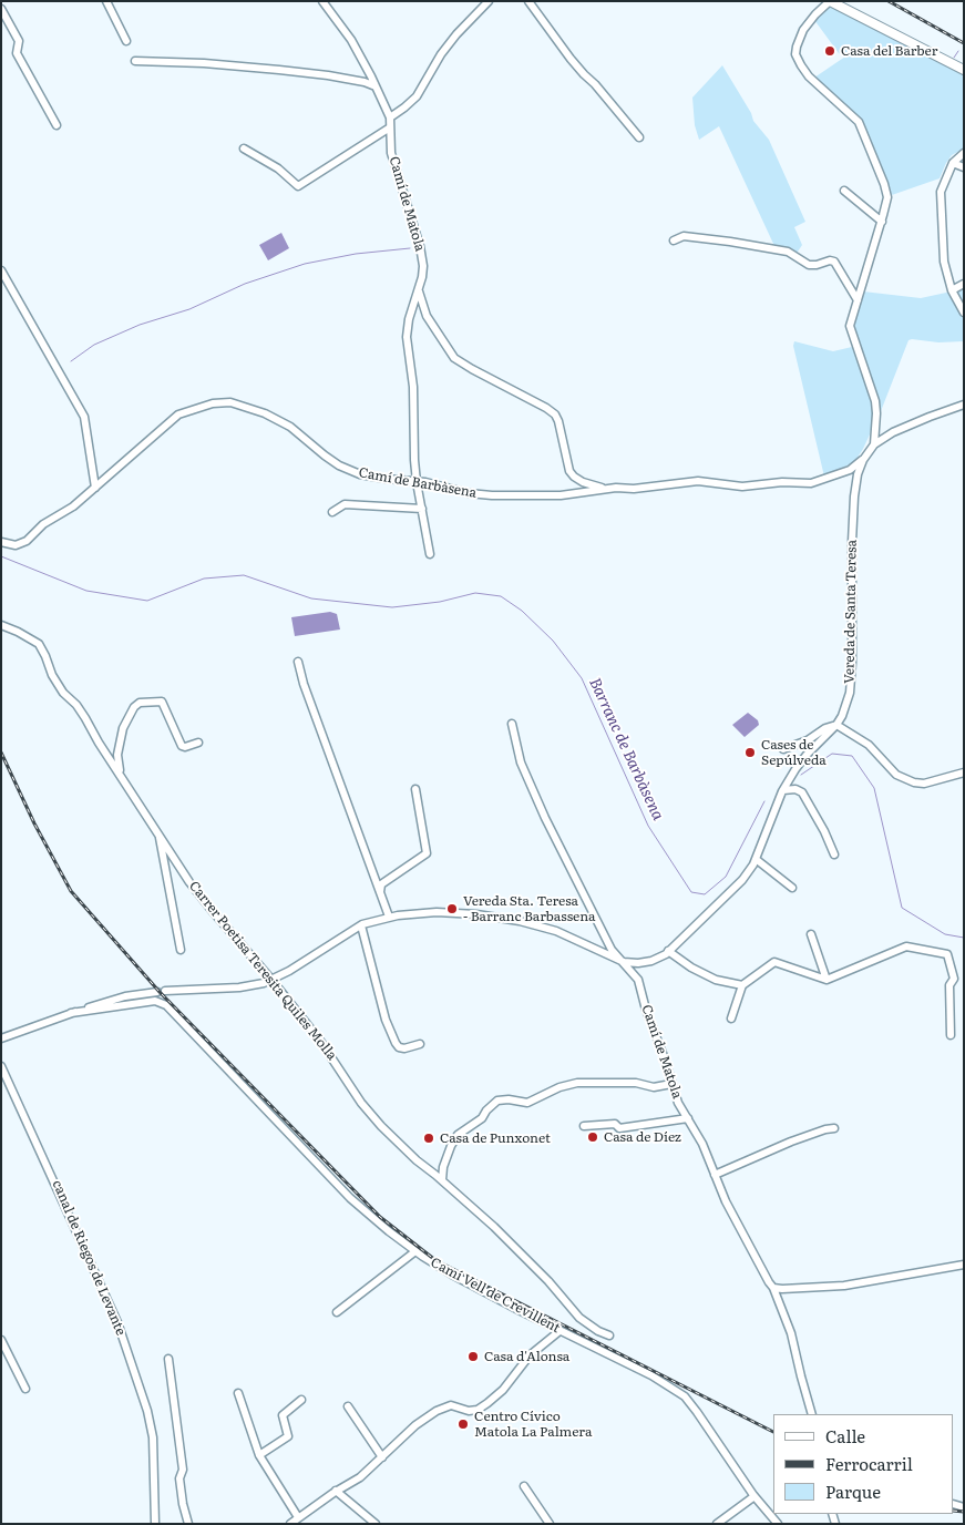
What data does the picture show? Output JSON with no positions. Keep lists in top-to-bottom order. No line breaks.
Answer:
{"streets":{"street":["Camí de Matola","Camí de Barbàsena","Vereda de Santa Teresa","Carrer Poetisa Teresita Quiles Molla","canal de Riegos de Levante","Camí Vell de Crevillent"]},"crossings":[["Camí de Matola","Camí de Barbàsena"],["Camí de Matola","Vereda de Santa Teresa"],["Camí de Barbàsena","Vereda de Santa Teresa"],["Vereda de Santa Teresa","Carrer Poetisa Teresita Quiles Molla"]],"water":["Barranc de Barbàsena"],"places":["Casa del Barber","Cases de Sepúlveda","Vereda Sta. Teresa - Barranc Barbassena","Casa de Díez","Casa de Punxonet","Casa d'Alonsa","Centro Cívico Matola La Palmera"],"legend":["Calle","Ferrocarril","Parque"]}
